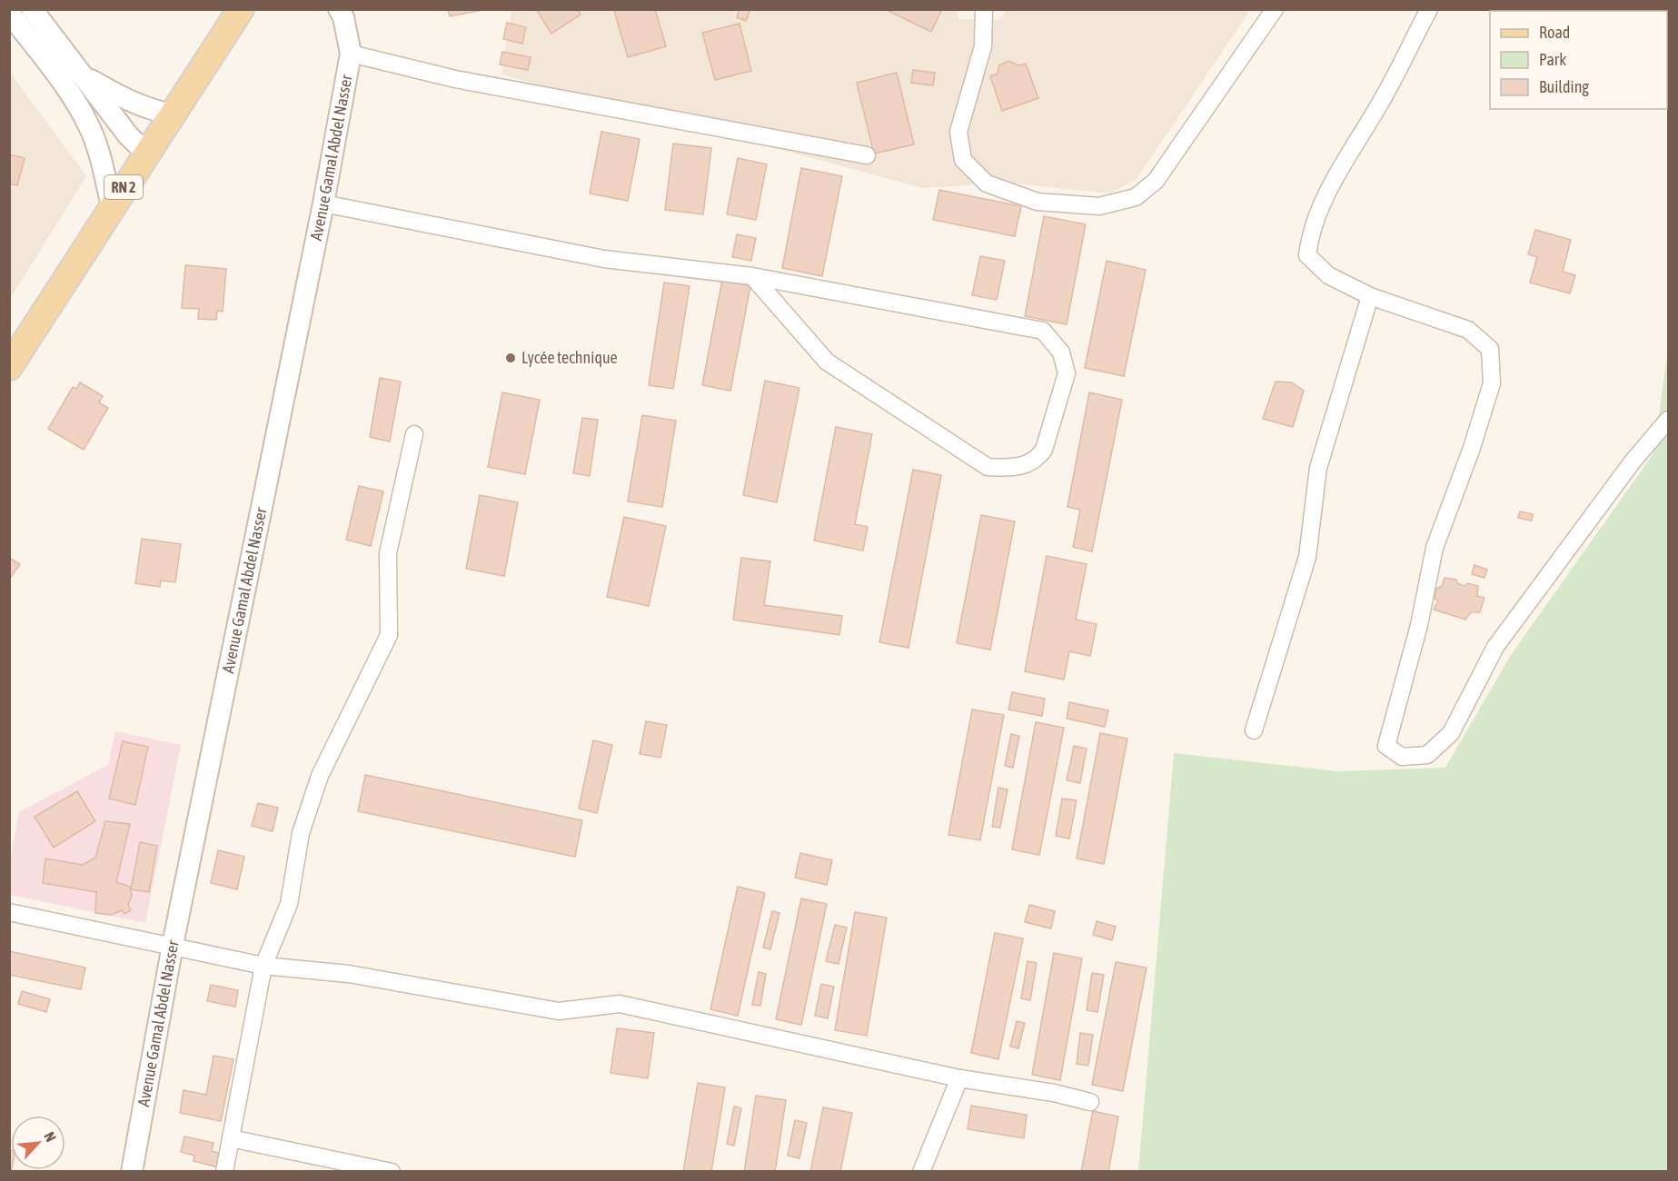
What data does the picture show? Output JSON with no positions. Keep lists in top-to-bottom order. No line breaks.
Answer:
{"streets":{"main road":["RN 2"],"street":["Avenue Gamal Abdel Nasser"]},"places":["Lycée technique"],"legend":["Road","Park","Building"],"north":"top right"}
